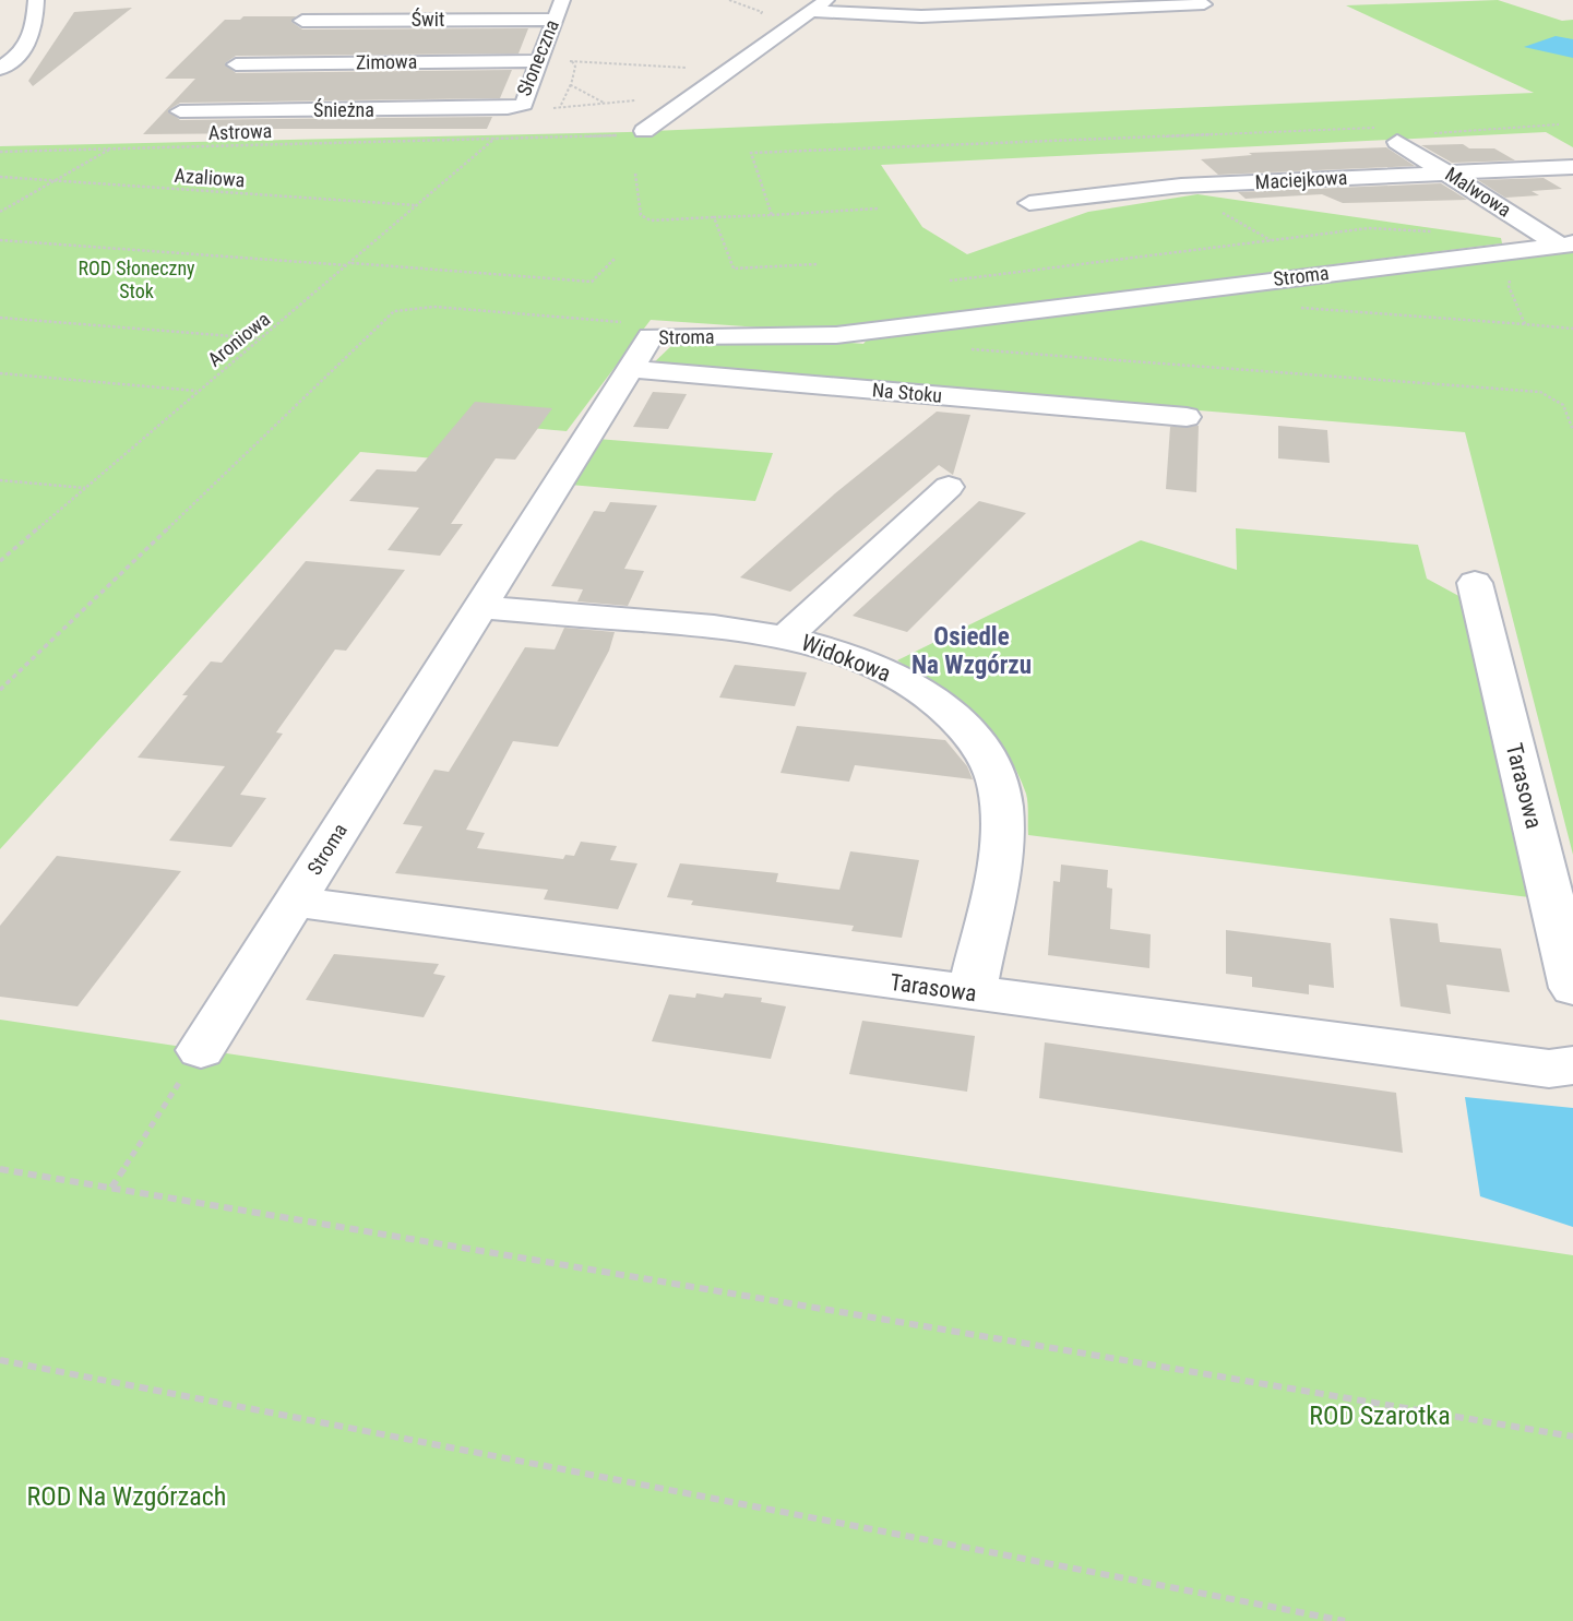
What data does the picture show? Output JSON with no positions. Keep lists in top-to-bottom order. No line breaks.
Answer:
{"streets":{"street":["Świt","Słoneczna","Zimowa","Śnieżna","Maciejkowa","Malwowa","Stroma","Na Stoku","Widokowa","Tarasowa"],"path":["Astrowa","Azaliowa","Aroniowa"]},"crossings":[["Świt","Słoneczna"],["Słoneczna","Zimowa"],["Słoneczna","Śnieżna"],["Astrowa","Aroniowa"],["Azaliowa","Aroniowa"],["Maciejkowa","Malwowa"],["Malwowa","Stroma"],["Stroma","Na Stoku"],["Stroma","Widokowa"],["Stroma","Tarasowa"],["Widokowa","Tarasowa"]],"districts":["Osiedle Na Wzgórzu"],"parks":["ROD Słoneczny Stok","ROD Szarotka","ROD Na Wzgórzach"]}
